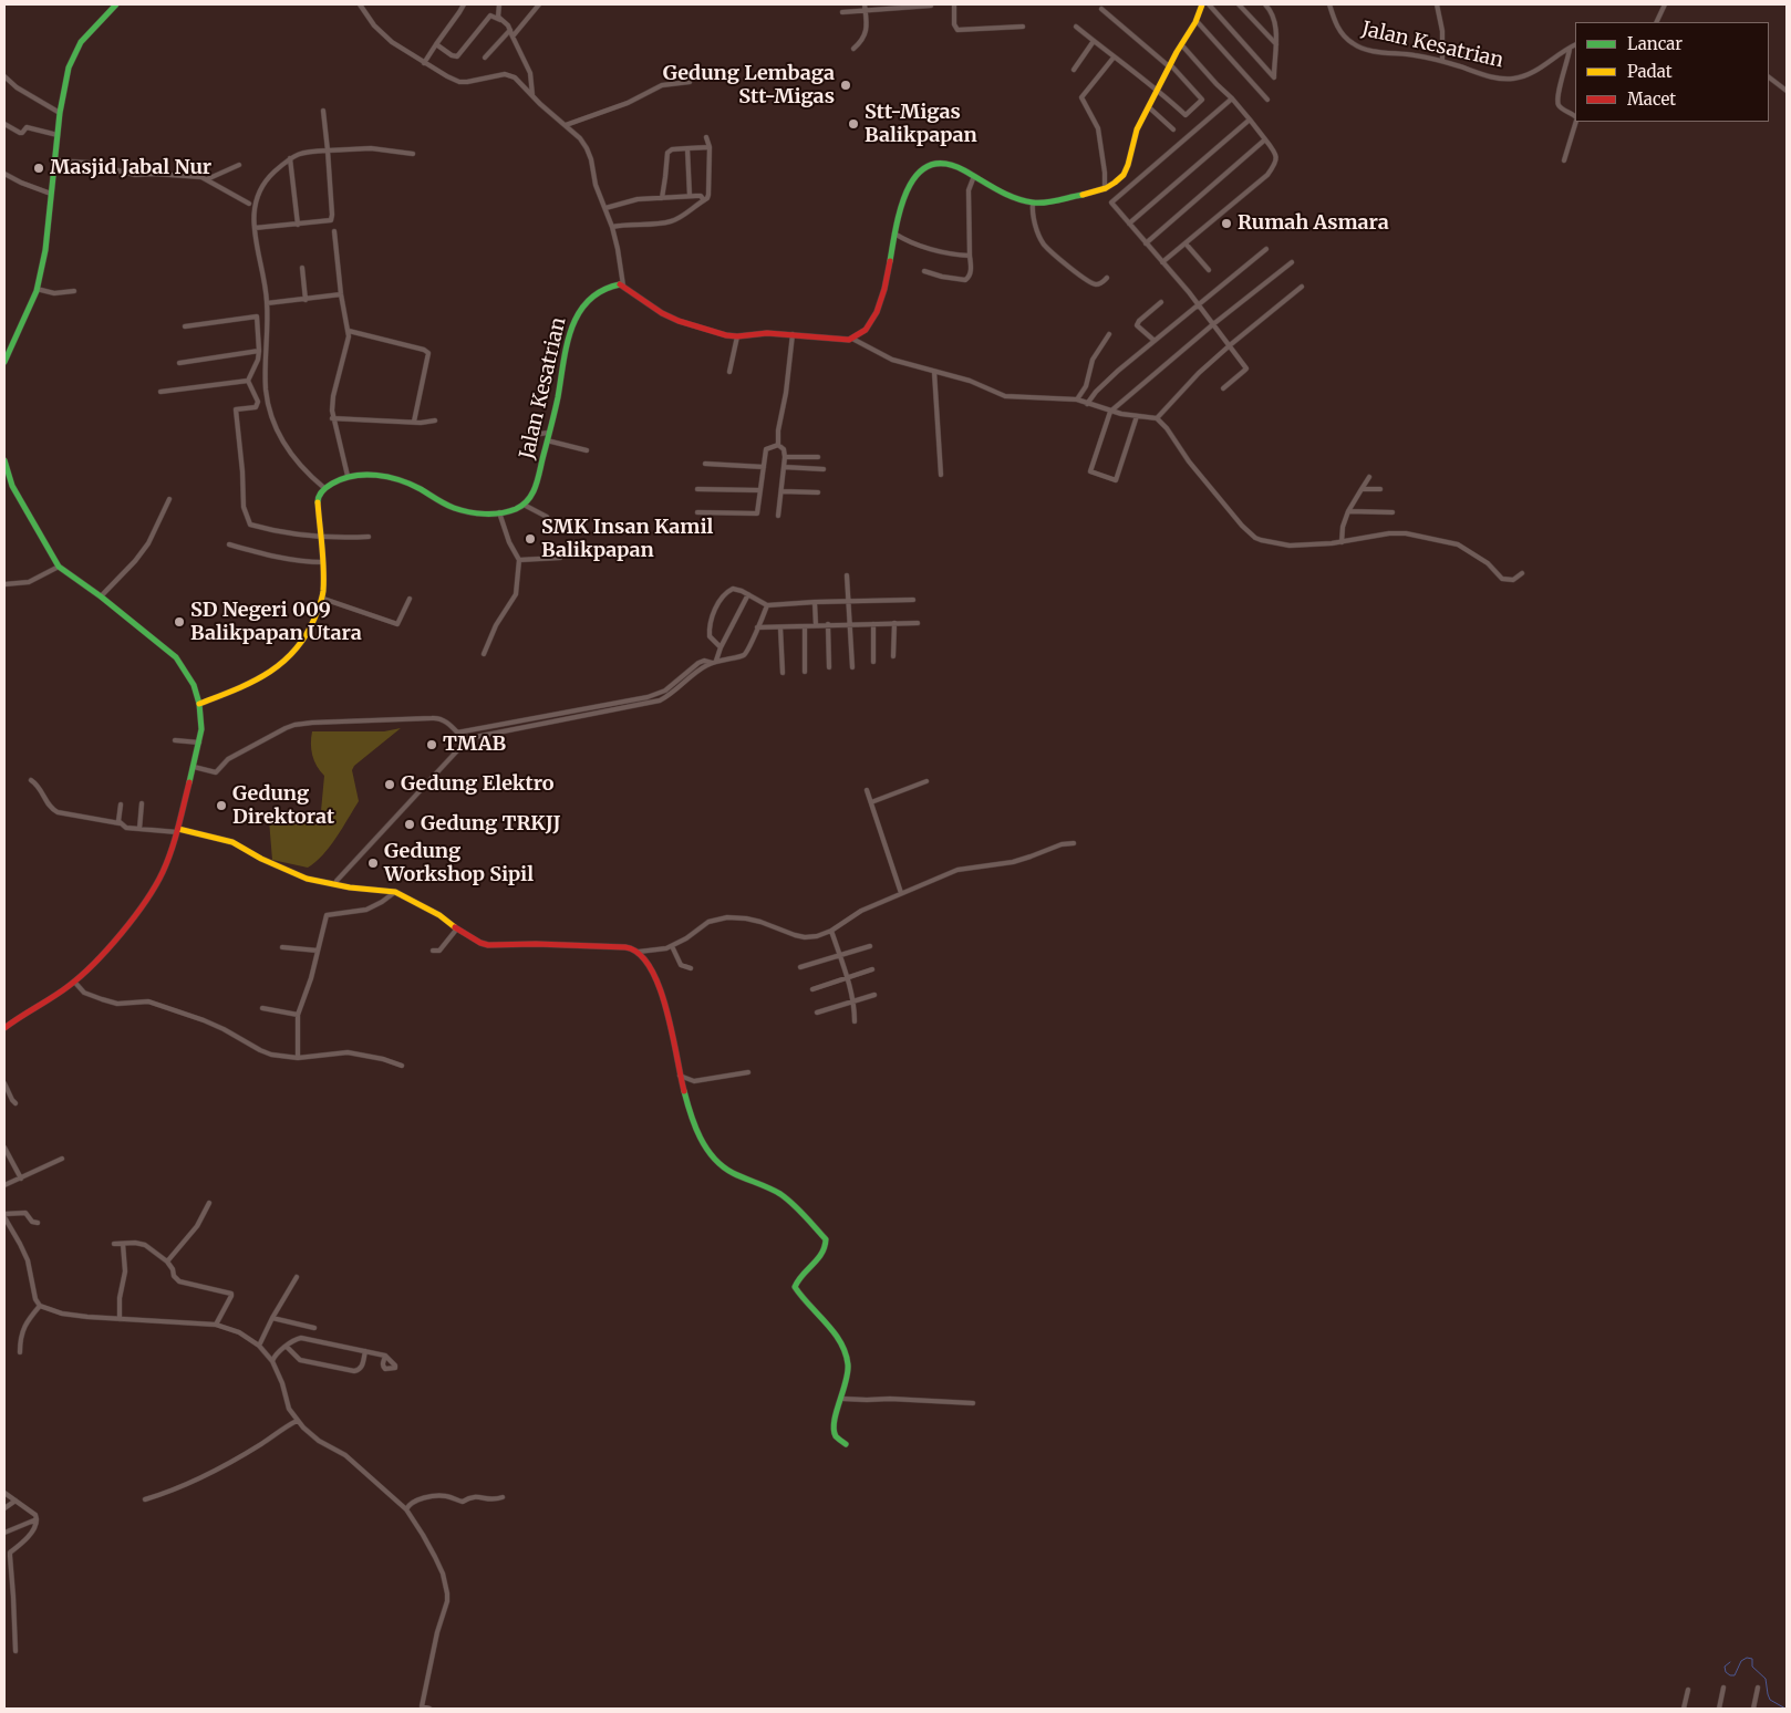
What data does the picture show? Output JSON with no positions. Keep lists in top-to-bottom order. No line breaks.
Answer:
{"streets":{"main road":["Jalan Kesatrian"]},"places":["Gedung Lembaga Stt-Migas","Stt-Migas Balikpapan","Masjid Jabal Nur","Rumah Asmara","SMK Insan Kamil Balikpapan","SD Negeri 009 Balikpapan Utara","TMAB","Gedung Elektro","Gedung Direktorat","Gedung TRKJJ","Gedung Workshop Sipil"],"legend":["Lancar","Padat","Macet"]}
